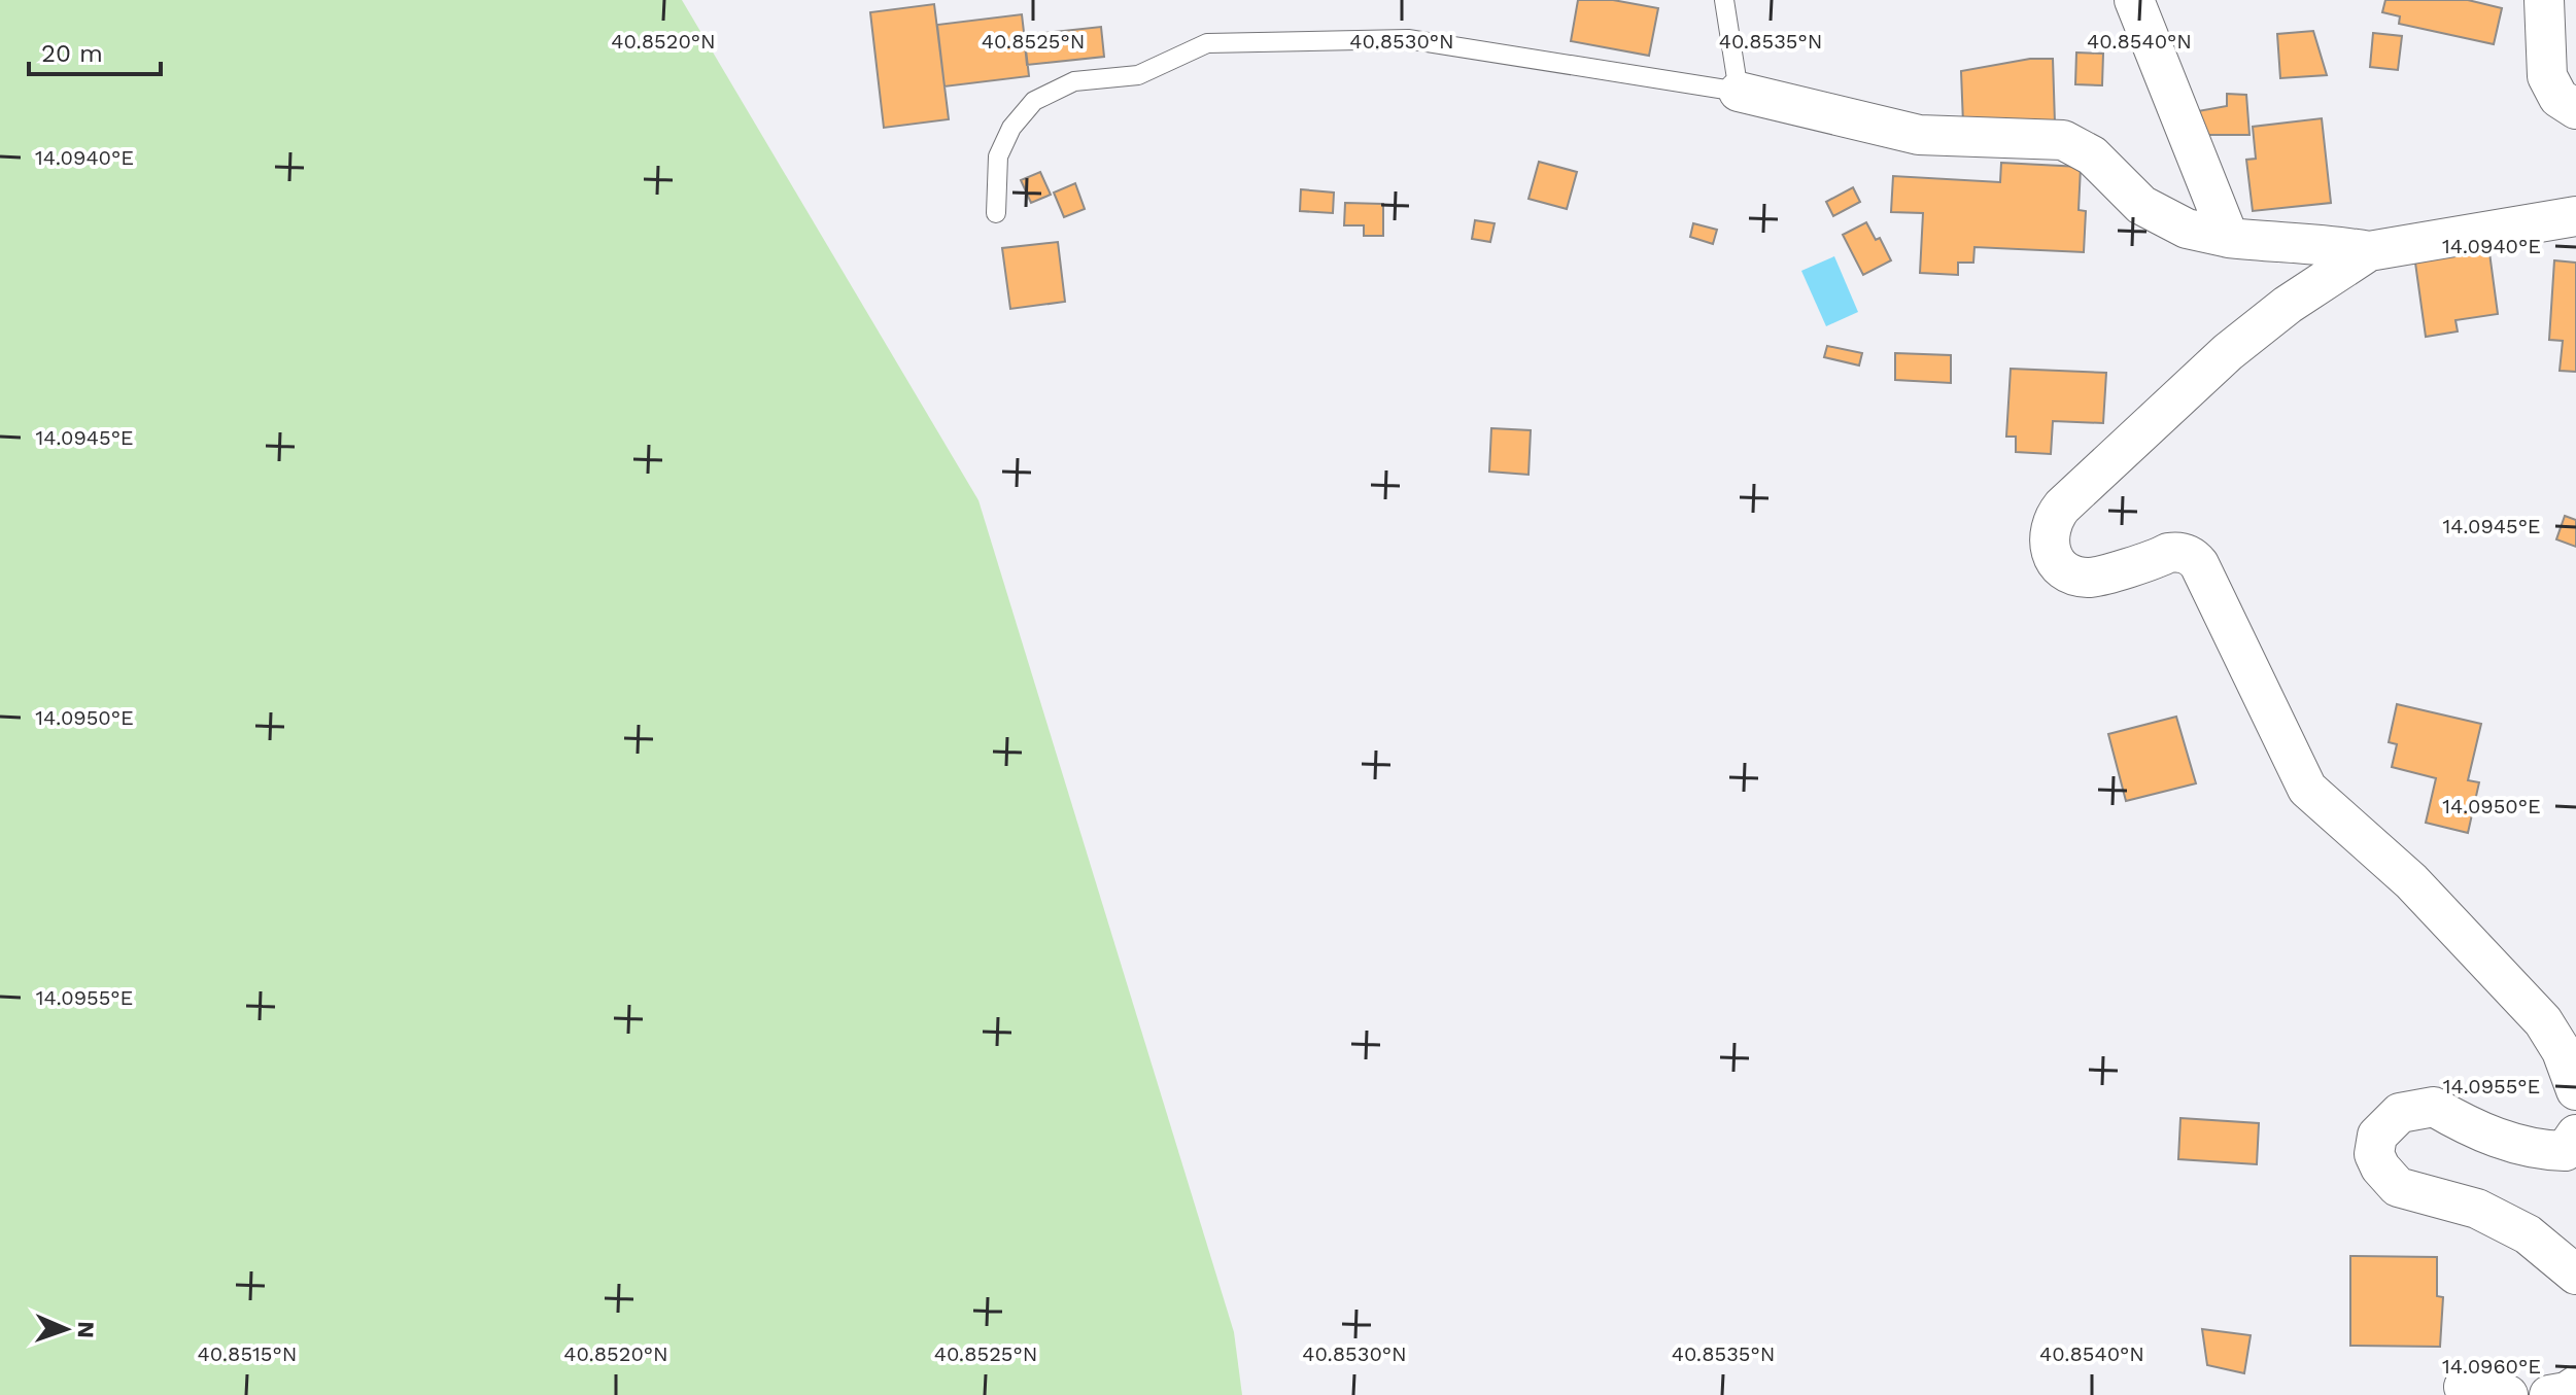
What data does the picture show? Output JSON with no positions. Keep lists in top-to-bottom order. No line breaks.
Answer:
{"scale_bar":"20 m","north":"right","coordinates":["40.8520°N","40.8525°N","40.8530°N","40.8535°N","40.8540°N","14.0940°E","14.0945°E","14.0950°E","14.0955°E","40.8515°N","14.0960°E"]}
